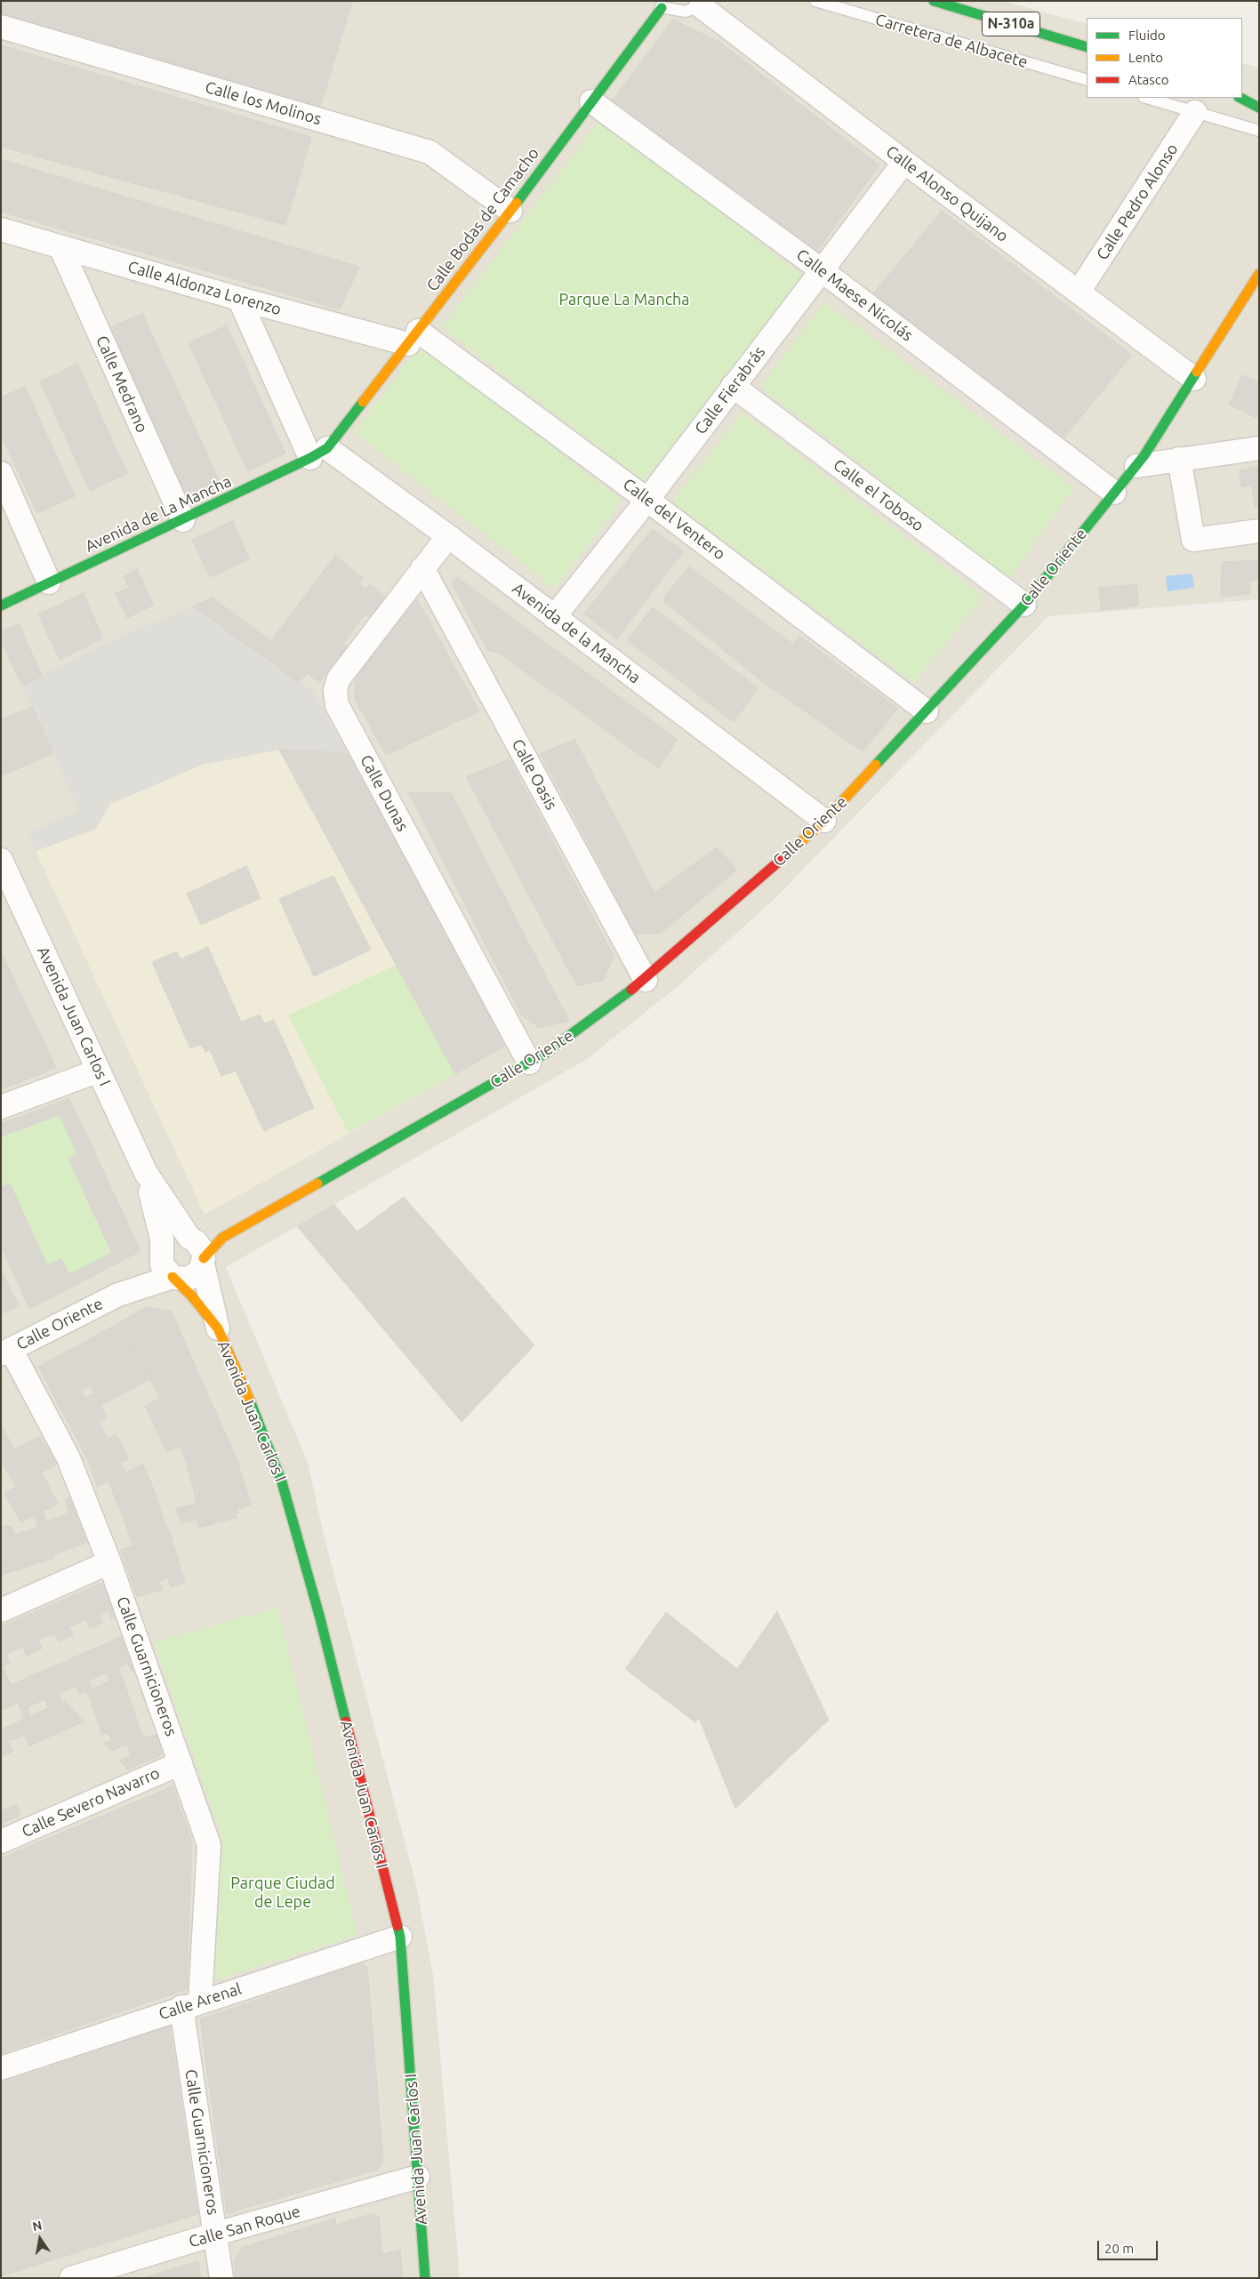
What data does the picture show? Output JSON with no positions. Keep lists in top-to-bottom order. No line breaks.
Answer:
{"streets":{"main road":["N-310a","Calle Bodas de Camacho","Avenida de La Mancha","Calle Oriente","Avenida Juan Carlos I"],"street":["Calle los Molinos","Calle Alonso Quijano","Calle Pedro Alonso","Calle Aldonza Lorenzo","Calle Maese Nicolás","Calle Medrano","Calle Fierabrás","Calle el Toboso","Calle del Ventero","Avenida de la Mancha","Calle Oasis","Calle Dunas","Calle Guarnicioneros","Calle Severo Navarro","Calle Arenal","Calle San Roque"],"lane":["Carretera de Albacete"]},"crossings":[["Calle los Molinos","Calle Bodas de Camacho"],["Calle Alonso Quijano","Calle Pedro Alonso"],["Calle Alonso Quijano","Calle Fierabrás"],["Calle Alonso Quijano","Calle Oriente"],["Calle Bodas de Camacho","Calle Aldonza Lorenzo"],["Calle Bodas de Camacho","Calle Maese Nicolás"],["Calle Bodas de Camacho","Avenida de La Mancha"],["Calle Bodas de Camacho","Calle del Ventero"],["Calle Bodas de Camacho","Avenida de la Mancha"],["Calle Aldonza Lorenzo","Calle Medrano"],["Calle Aldonza Lorenzo","Calle del Ventero"],["Calle Maese Nicolás","Calle Fierabrás"],["Calle Maese Nicolás","Calle Oriente"],["Calle Medrano","Avenida de La Mancha"],["Calle Fierabrás","Calle el Toboso"],["Calle Fierabrás","Calle del Ventero"],["Calle Fierabrás","Avenida de la Mancha"],["Calle el Toboso","Calle Oriente"],["Avenida de La Mancha","Avenida de la Mancha"],["Calle del Ventero","Calle Oriente"],["Calle Oriente","Avenida de la Mancha"],["Calle Oriente","Calle Oasis"],["Calle Oriente","Calle Dunas"],["Calle Oriente","Avenida Juan Carlos I"],["Calle Oriente","Calle Guarnicioneros"],["Avenida de la Mancha","Calle Dunas"],["Calle Oasis","Calle Dunas"],["Avenida Juan Carlos I","Calle Arenal"],["Avenida Juan Carlos I","Calle San Roque"],["Calle Guarnicioneros","Calle Severo Navarro"],["Calle Guarnicioneros","Calle Arenal"],["Calle Guarnicioneros","Calle San Roque"]],"parks":["Parque La Mancha","Parque Ciudad de Lepe"],"legend":["Fluido","Lento","Atasco"],"scale_bar":"20 m","north":"top"}
